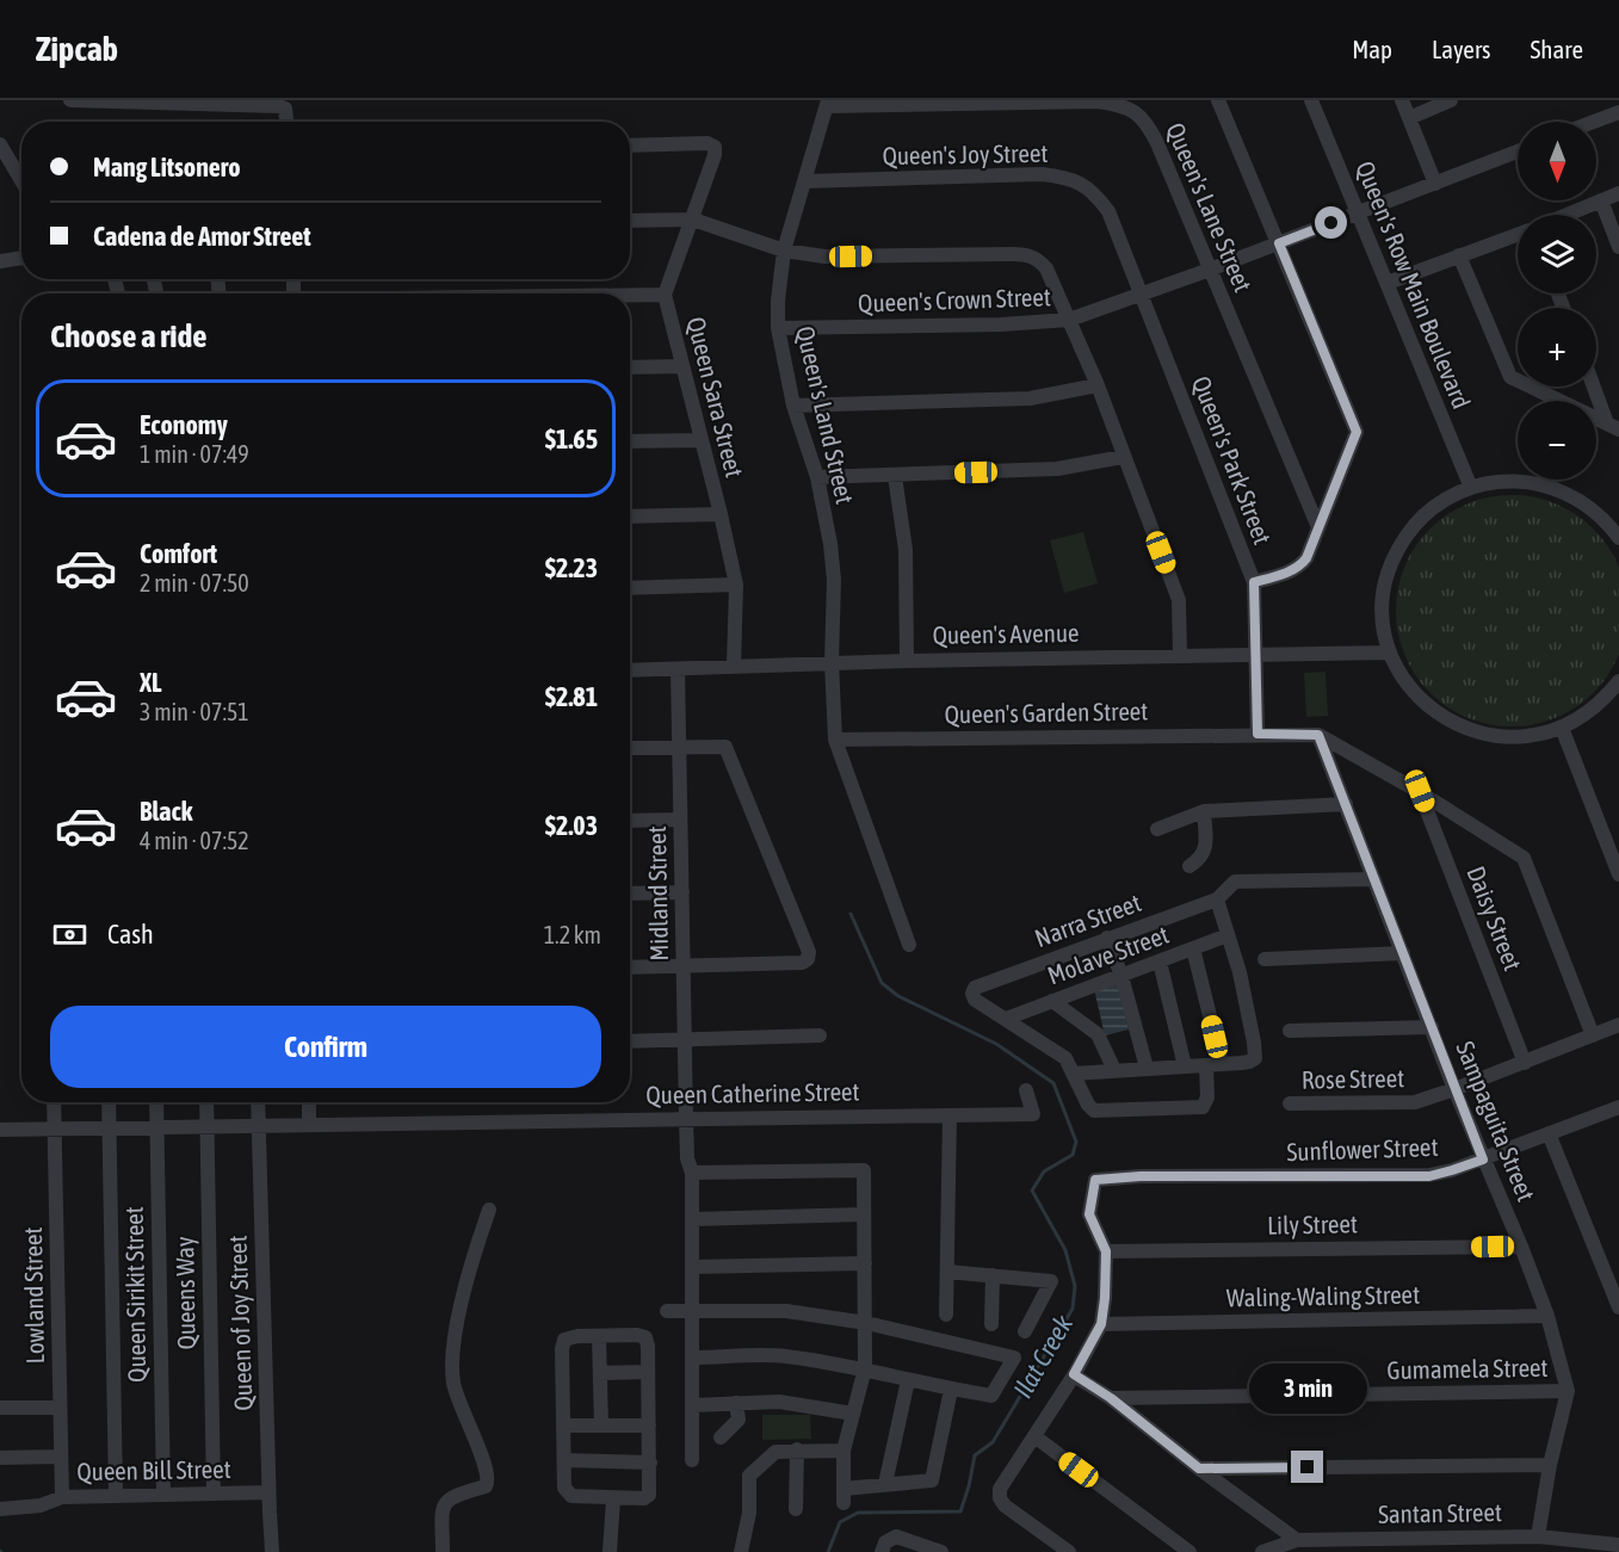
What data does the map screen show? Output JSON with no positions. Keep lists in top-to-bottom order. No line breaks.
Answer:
{"streets":{"street":["Queen's Joy Street","Queen's Lane Street","Queen's Row Main Boulevard","Queen's Crown Street","Queen Sara Street","Queen's Land Street","Queen's Park Street","Queen's Avenue","Queen's Garden Street","Midland Street","Daisy Street","Narra Street","Molave Street","Rose Street","Queen Catherine Street","Sampaguita Street","Sunflower Street","Lily Street","Queens Way","Queen Sirikit Street","Lowland Street","Waling-Waling Street","Queen of Joy Street","Gumamela Street","Queen Bill Street","Santan Street"]},"crossings":[["Queen's Joy Street","Queen's Crown Street"],["Queen's Joy Street","Queen's Land Street"],["Queen's Joy Street","Queen's Park Street"],["Queen's Lane Street","Queen's Crown Street"],["Queen's Lane Street","Queen's Land Street"],["Queen's Row Main Boulevard","Queen's Crown Street"],["Queen's Crown Street","Queen's Land Street"],["Queen's Crown Street","Queen's Park Street"],["Queen Sara Street","Queen's Avenue"],["Queen's Land Street","Queen's Avenue"],["Queen's Park Street","Queen's Avenue"],["Queen's Park Street","Queen's Garden Street"],["Queen's Avenue","Midland Street"],["Queen's Garden Street","Sampaguita Street"],["Midland Street","Queen Catherine Street"],["Daisy Street","Rose Street"],["Narra Street","Molave Street"],["Narra Street","Sampaguita Street"],["Rose Street","Sampaguita Street"],["Queen Catherine Street","Queens Way"],["Queen Catherine Street","Queen Sirikit Street"],["Queen Catherine Street","Lowland Street"],["Queen Catherine Street","Queen of Joy Street"],["Sampaguita Street","Sunflower Street"],["Sampaguita Street","Lily Street"],["Sampaguita Street","Waling-Waling Street"],["Sampaguita Street","Gumamela Street"],["Sampaguita Street","Santan Street"],["Sunflower Street","Lily Street"],["Queens Way","Queen Bill Street"],["Queen Sirikit Street","Queen Bill Street"],["Lowland Street","Queen Bill Street"],["Queen of Joy Street","Queen Bill Street"]],"water":["Ilat Creek"],"north":"bottom","page":{"header":"Zipcab","nav":["Map","Layers","Share"],"map_buttons":["+","−"],"banner":["Mang Litsonero","Cadena de Amor Street"],"heading":"Choose a ride","list":[{"name":"Economy","note":"1 min · 07:49","value":"$1.65"},{"name":"Comfort","note":"2 min · 07:50","value":"$2.23"},{"name":"XL","note":"3 min · 07:51","value":"$2.81"},{"name":"Black","note":"4 min · 07:52","value":"$2.03"}],"pay":["Cash","1.2 km"],"buttons":"Confirm","bubble":"3 min"}}
